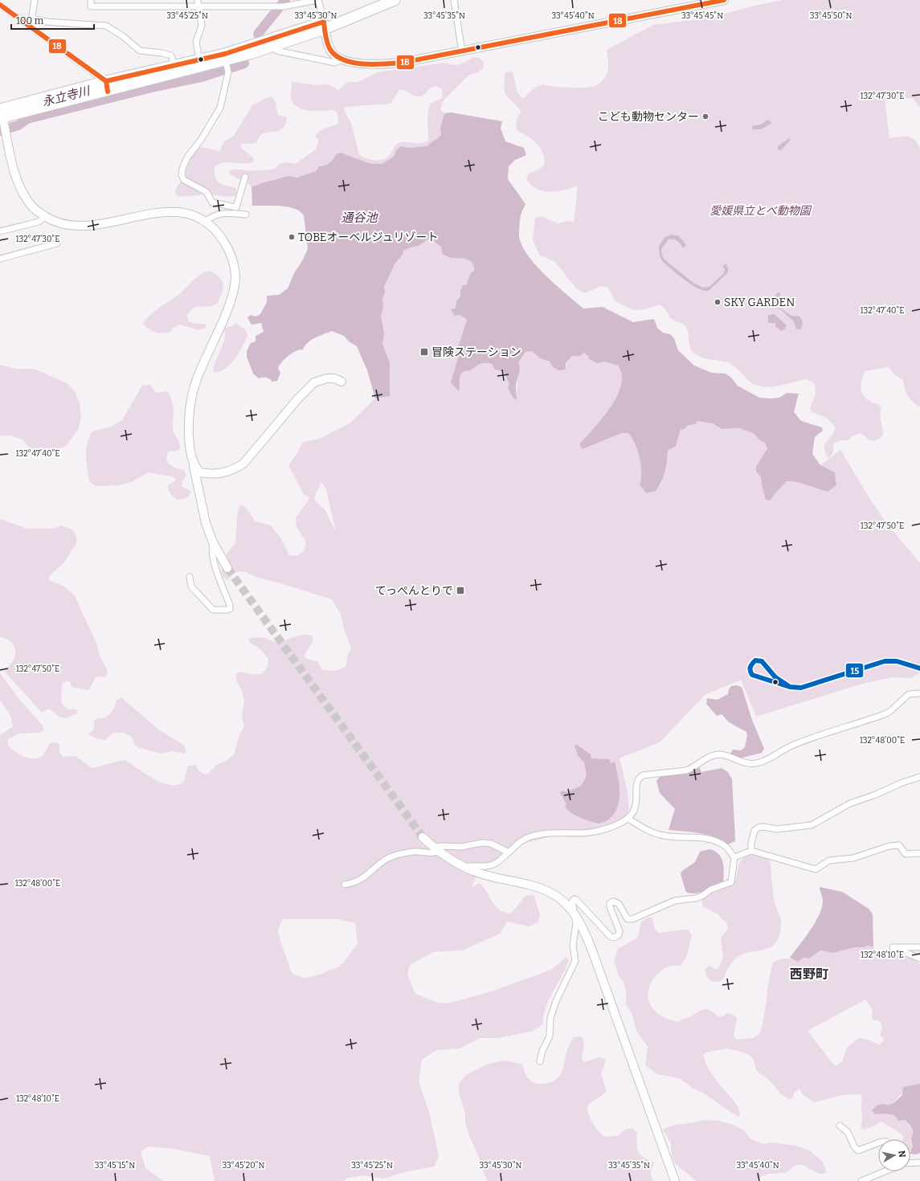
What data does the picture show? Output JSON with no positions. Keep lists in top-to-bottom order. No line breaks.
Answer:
{"districts":["西野町"],"water":["永立寺川","通谷池"],"parks":["愛媛県立とべ動物園"],"places":{"other":["こども動物センター","TOBEオーベルジュリゾート","SKY GARDEN"],"transit":["冒険ステーション","てっぺんとりで"]},"lines":["transit line 18","transit line 15"],"scale_bar":"100 m","north":"right","coordinates":["33°45'40\"N","33°45'25\"N","33°45'30\"N","33°45'35\"N","33°45'45\"N","33°45'50\"N","132°47'30\"E","132°47'40\"E","132°47'50\"E","132°48'00\"E","132°48'10\"E","33°45'15\"N","33°45'20\"N"]}
